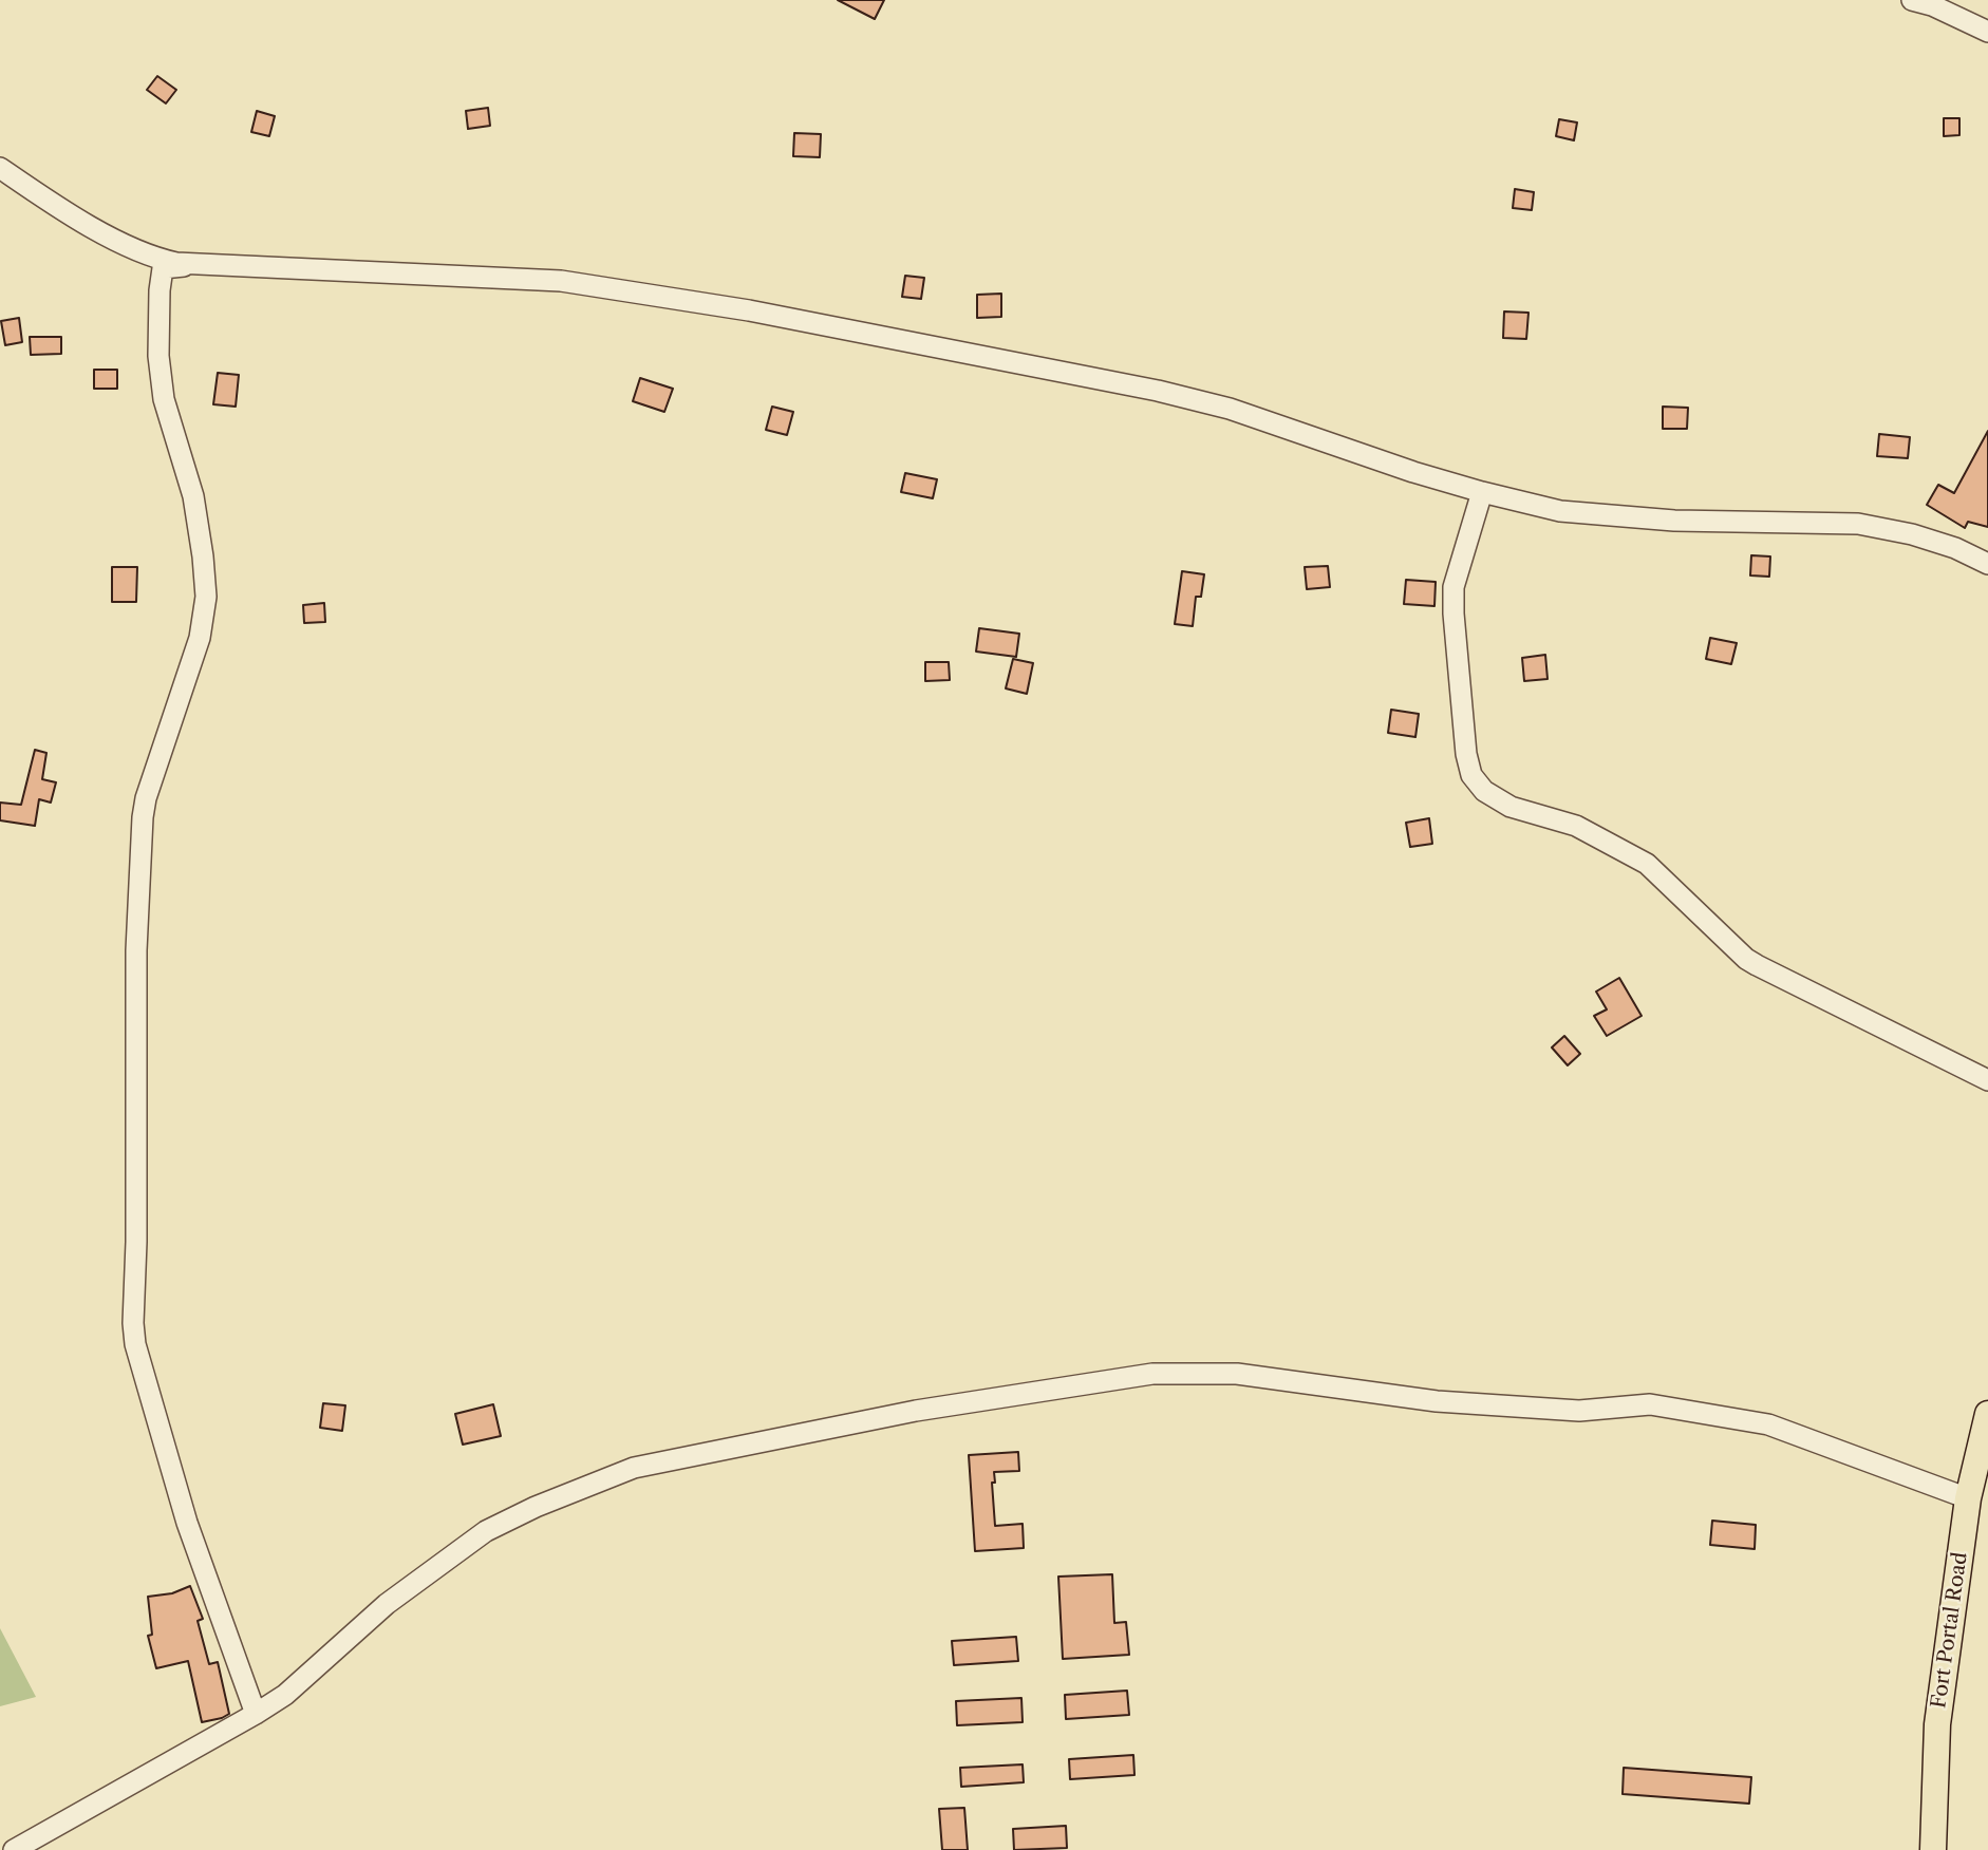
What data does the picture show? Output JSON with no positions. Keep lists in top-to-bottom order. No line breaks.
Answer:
{"streets":{"main road":["Fort Portal Road"]}}
